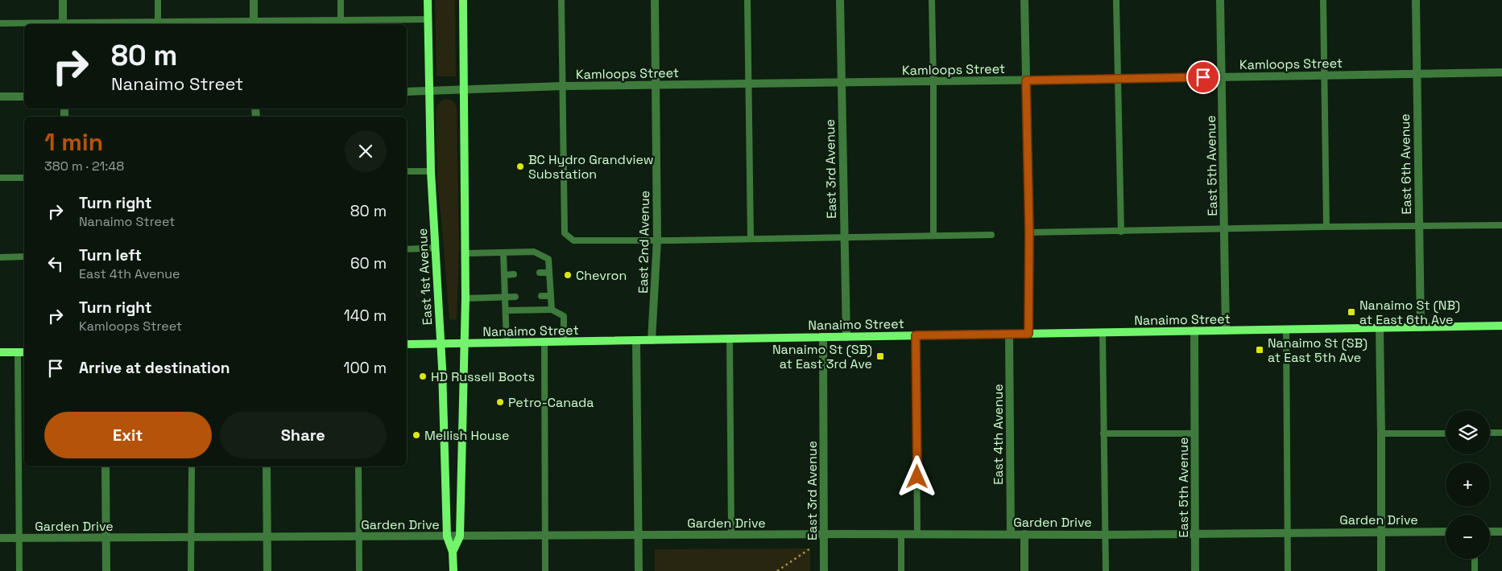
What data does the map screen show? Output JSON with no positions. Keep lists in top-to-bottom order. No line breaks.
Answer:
{"streets":{"main road":["East 1st Avenue","Nanaimo Street"],"street":["Kamloops Street","East 6th Avenue","East 5th Avenue","East 3rd Avenue","East 2nd Avenue","East 4th Avenue","Garden Drive"]},"crossings":[["Kamloops Street","East 6th Avenue"],["Kamloops Street","East 5th Avenue"],["Kamloops Street","East 3rd Avenue"],["Kamloops Street","East 2nd Avenue"],["Kamloops Street","East 1st Avenue"],["East 6th Avenue","Nanaimo Street"],["East 5th Avenue","Nanaimo Street"],["East 5th Avenue","Garden Drive"],["East 3rd Avenue","Nanaimo Street"],["East 3rd Avenue","Garden Drive"],["East 2nd Avenue","Nanaimo Street"],["East 1st Avenue","Nanaimo Street"],["East 1st Avenue","Garden Drive"],["Nanaimo Street","East 4th Avenue"],["East 4th Avenue","Garden Drive"]],"places":{"other":["BC Hydro Grandview Substation","Chevron","HD Russell Boots","Petro-Canada","Mellish House"],"transit":["Nanaimo St (NB) at East 6th Ave","Nanaimo St (SB) at East 5th Ave","Nanaimo St (SB) at East 3rd Ave"]},"page":{"turn":["80 m","Nanaimo Street"],"heading":["1 min","380 m · 21:48"],"list":[{"name":"Turn right","note":"Nanaimo Street","value":"80 m"},{"name":"Turn left","note":"East 4th Avenue","value":"60 m"},{"name":"Turn right","note":"Kamloops Street","value":"140 m"},{"name":"Arrive at destination","value":"100 m"}],"buttons":["Exit","Share"],"map_buttons":["+","−"]}}
